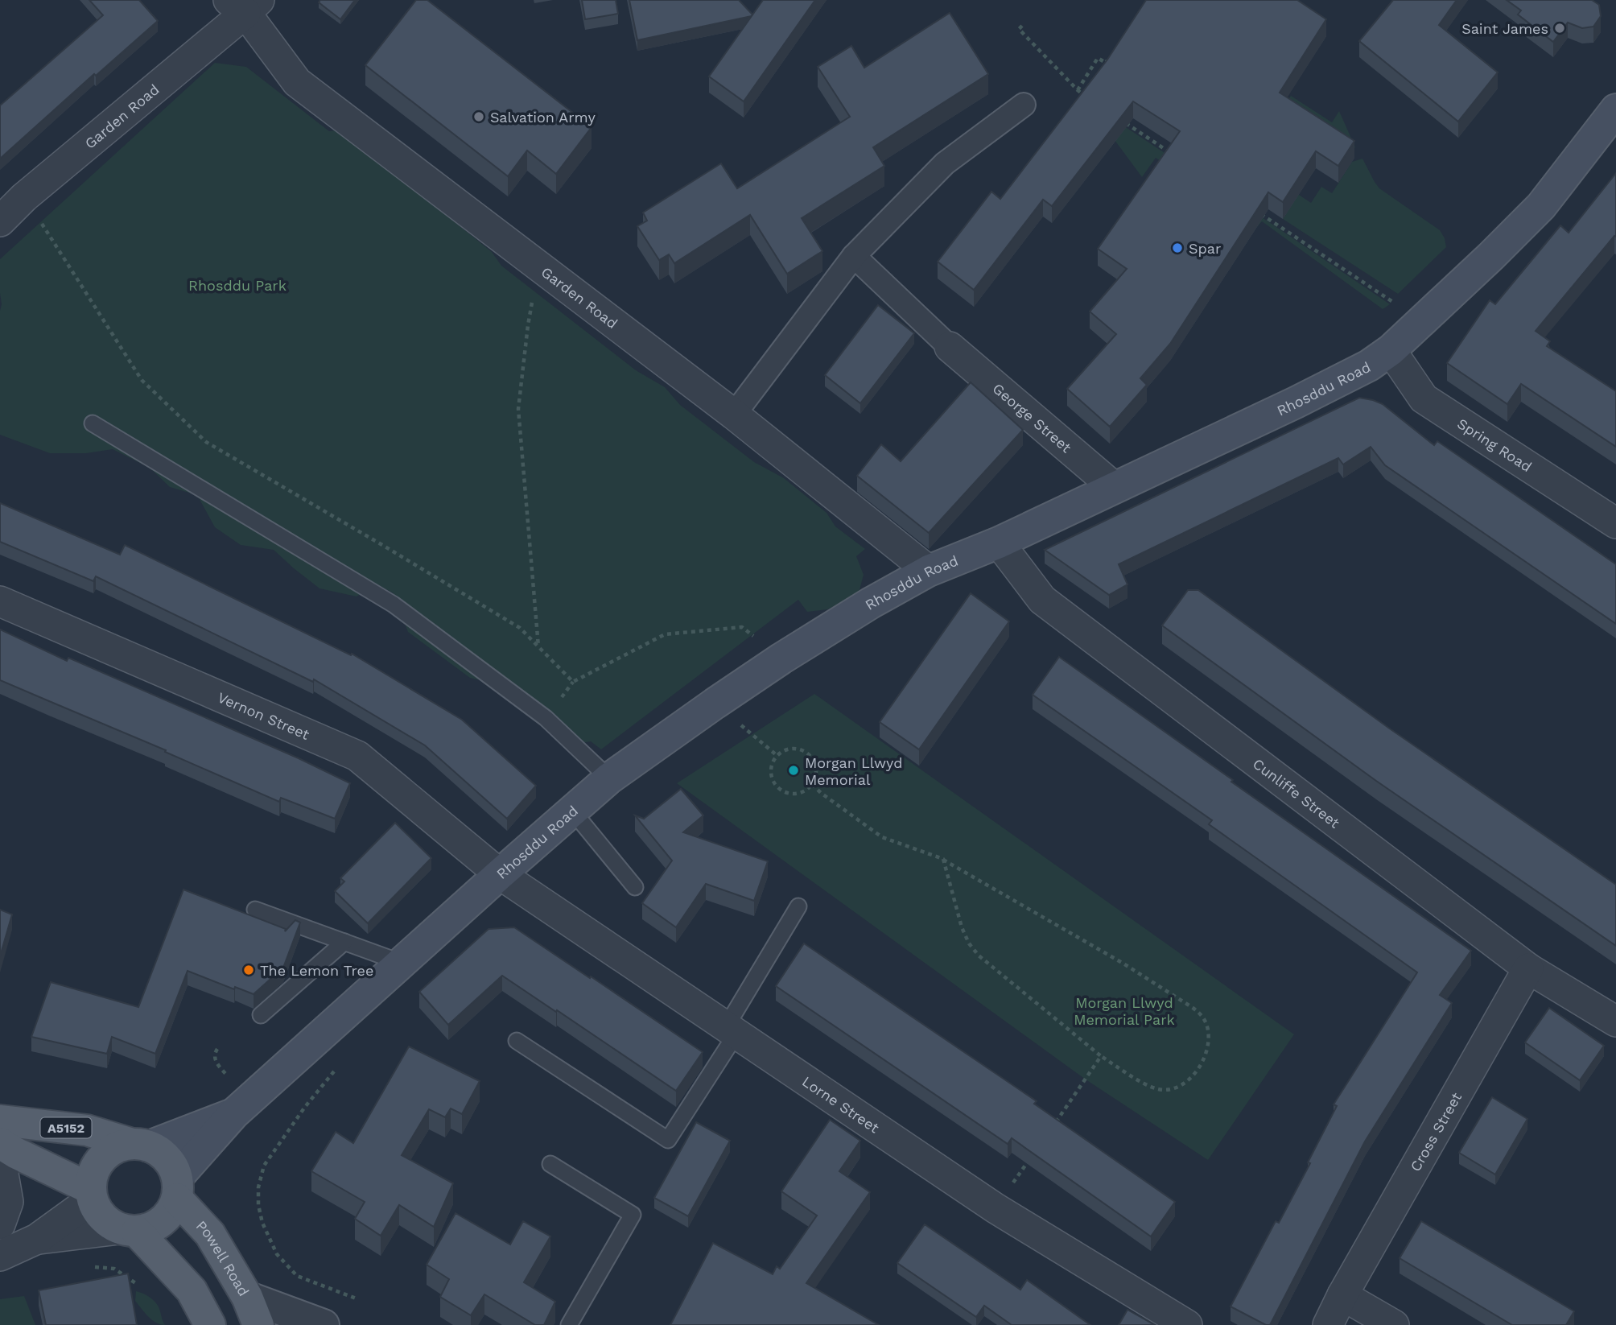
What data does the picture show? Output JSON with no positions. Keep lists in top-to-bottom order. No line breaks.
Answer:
{"streets":{"main road":["Rhosddu Road","A5152","Powell Road"],"street":["Garden Road","George Street","Spring Road","Vernon Street","Cunliffe Street","Lorne Street","Cross Street"]},"crossings":[["Garden Road","Rhosddu Road"],["Rhosddu Road","George Street"],["Rhosddu Road","Spring Road"],["Rhosddu Road","Vernon Street"],["Rhosddu Road","Cunliffe Street"],["Rhosddu Road","Lorne Street"],["Rhosddu Road","A5152"],["Rhosddu Road","Powell Road"],["Vernon Street","Lorne Street"],["Cunliffe Street","Cross Street"],["A5152","Powell Road"]],"parks":["Rhosddu Park","Morgan Llwyd Memorial Park"],"places":["Saint James","Salvation Army","Spar","Morgan Llwyd Memorial","The Lemon Tree"]}
